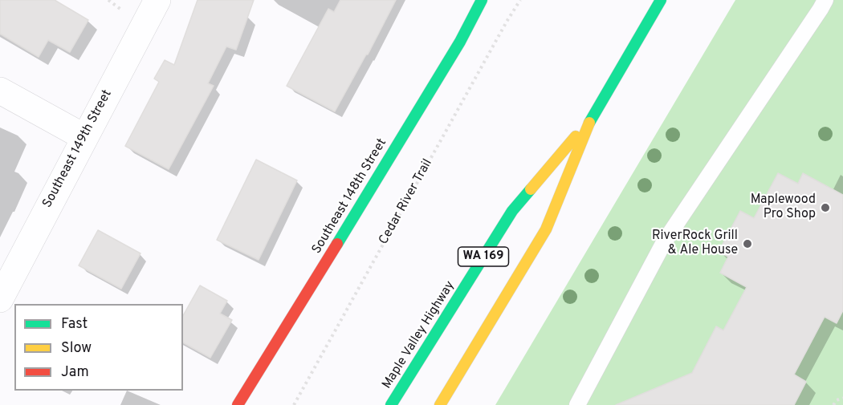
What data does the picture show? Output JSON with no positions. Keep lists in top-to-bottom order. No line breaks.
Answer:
{"streets":{"main road":["Southeast 148th Street","WA 169","Maple Valley Highway"],"street":["Southeast 149th Street"],"path":["Cedar River Trail"]},"places":["Maplewood Pro Shop","RiverRock Grill & Ale House"],"legend":["Fast","Slow","Jam"]}
